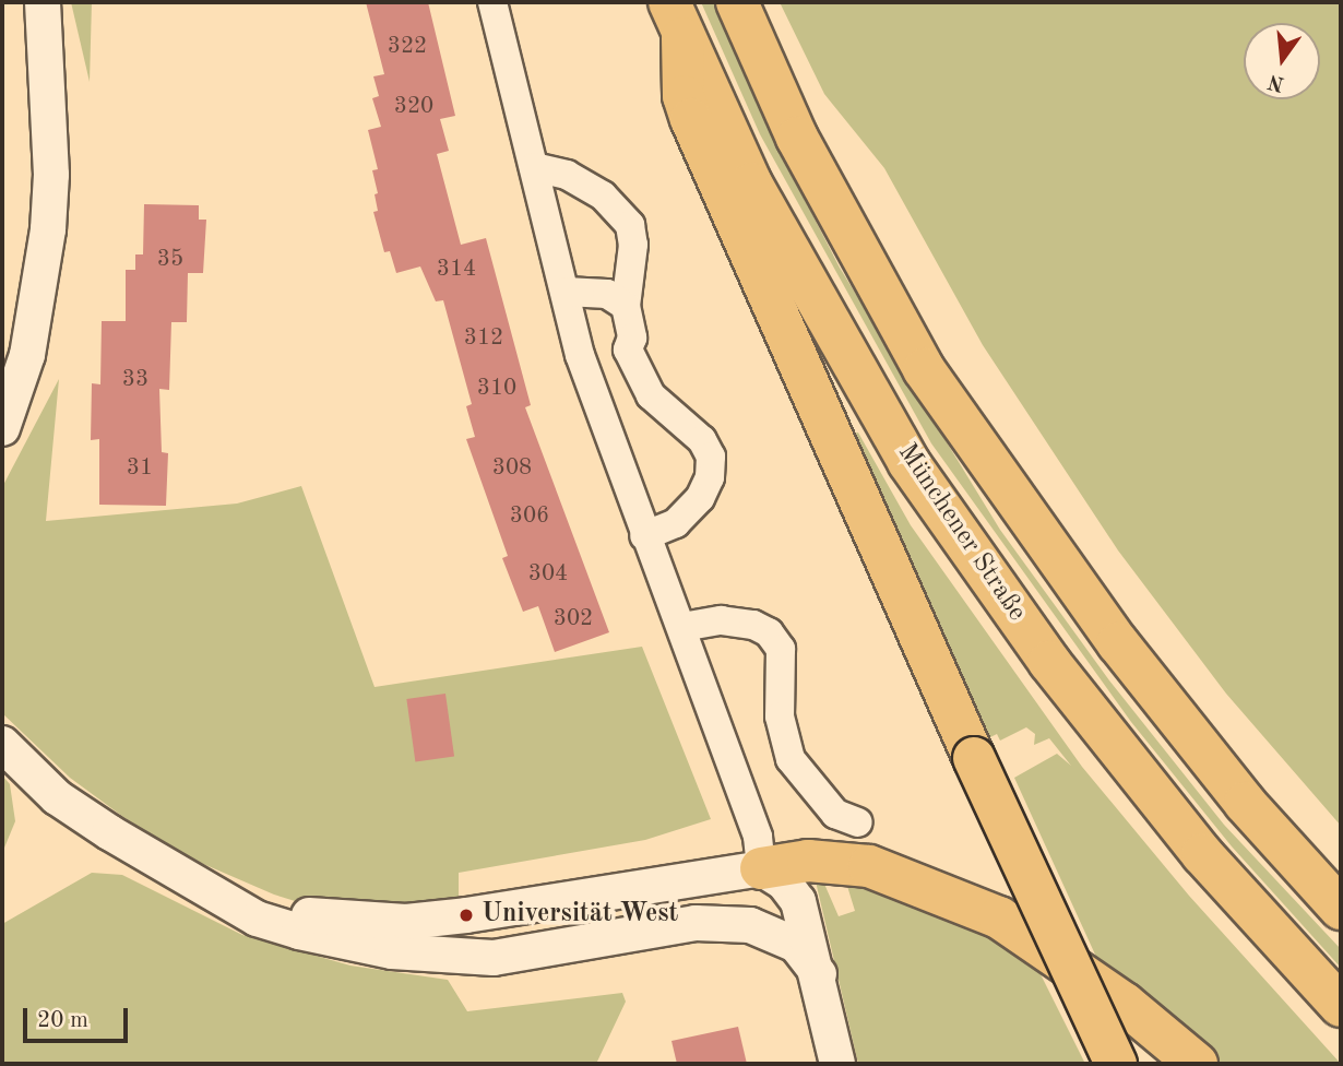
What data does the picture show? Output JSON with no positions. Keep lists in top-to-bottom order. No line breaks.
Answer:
{"streets":{"highway":["Münchener Straße"]},"places":["Universität West"],"house_numbers":["322","320","35","314","312","33","310","31","308","306","304","302"],"scale_bar":"20 m","north":"bottom"}
